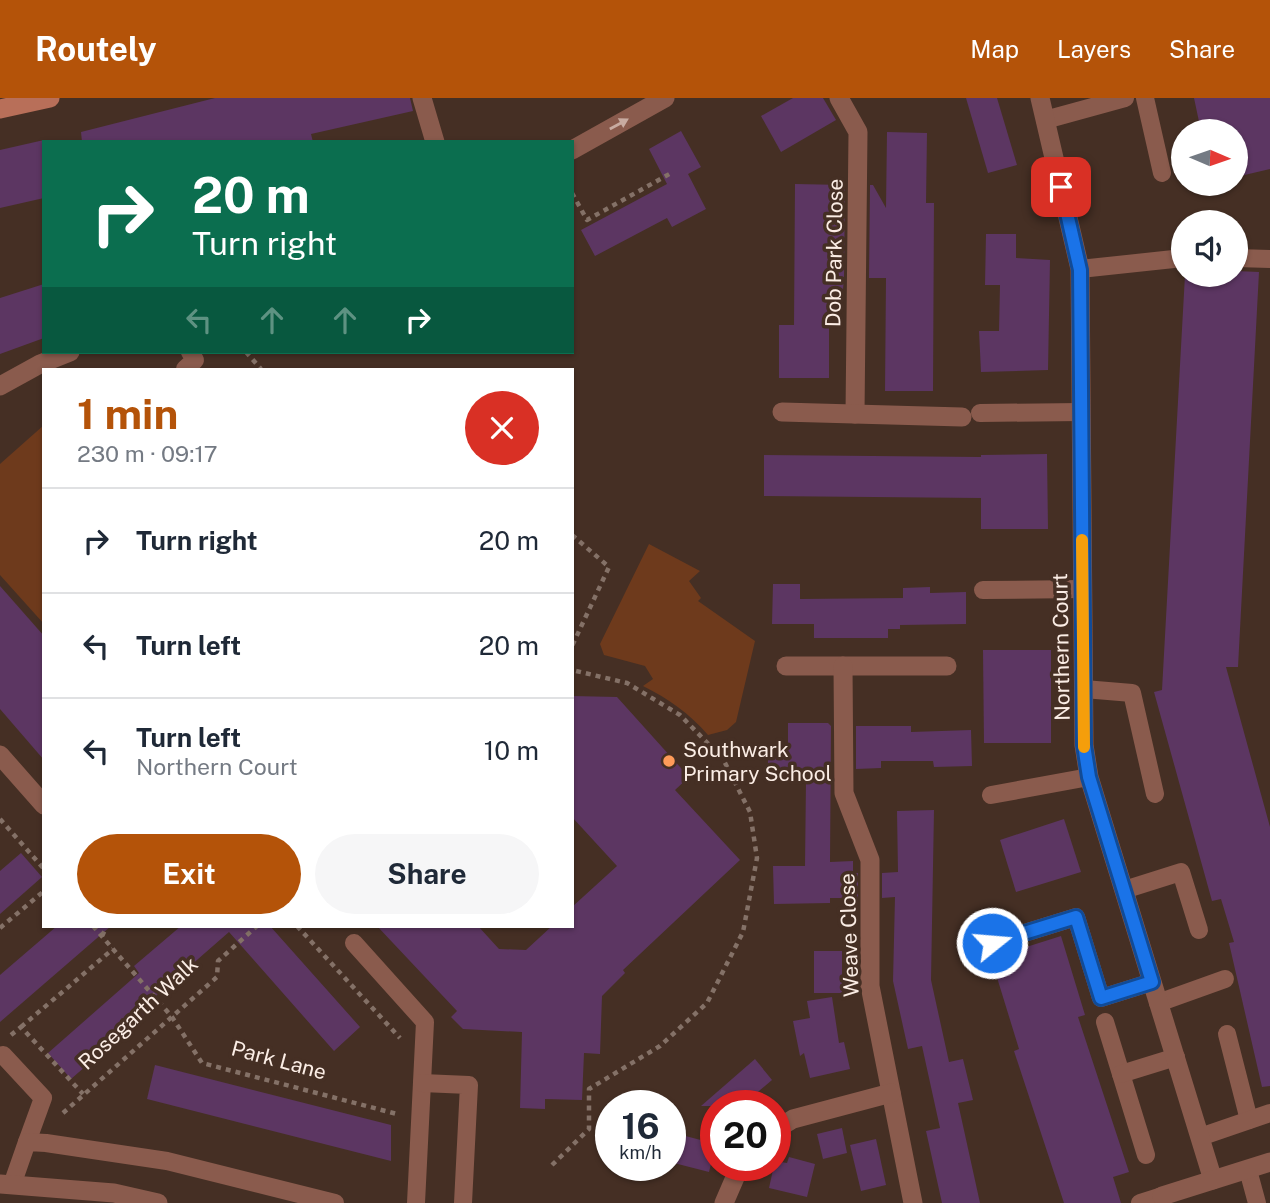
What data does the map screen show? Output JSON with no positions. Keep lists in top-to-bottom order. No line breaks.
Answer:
{"streets":{"street":["Dob Park Close","Northern Court","Weave Close"],"path":["Rosegarth Walk","Park Lane"]},"crossings":[["Rosegarth Walk","Park Lane"]],"places":["Southwark Primary School"],"north":"right","page":{"header":"Routely","nav":["Map","Layers","Share"],"turn":["20 m","Turn right"],"heading":["1 min","230 m · 09:17"],"list":[{"name":"Turn right","value":"20 m"},{"name":"Turn left","value":"20 m"},{"name":"Turn left","note":"Northern Court","value":"10 m"}],"buttons":["Exit","Share"],"speed":"16 km/h","limit":"20"}}
